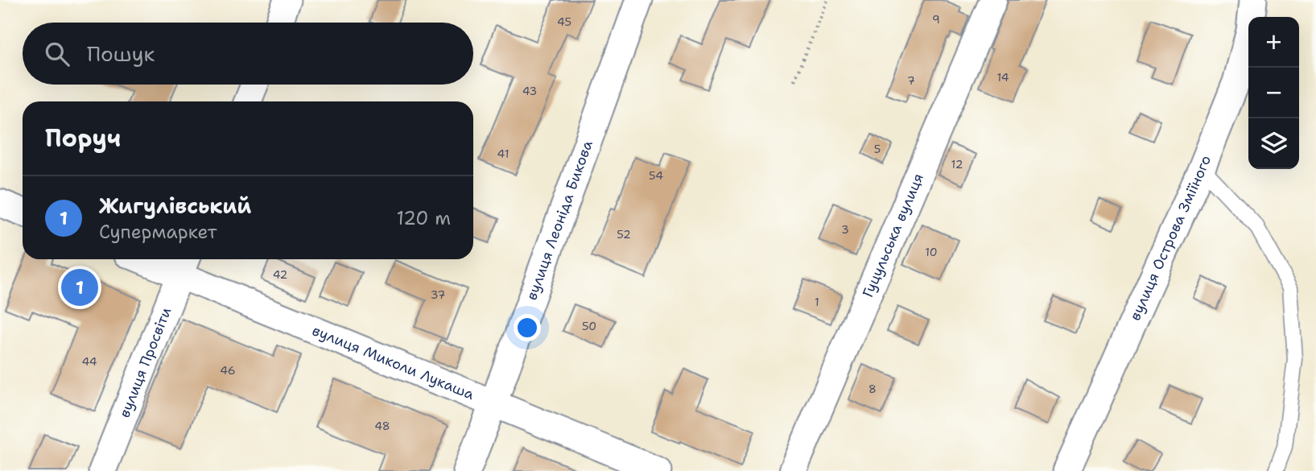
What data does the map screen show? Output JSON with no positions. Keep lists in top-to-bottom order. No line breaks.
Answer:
{"streets":{"street":["вулиця Леоніда Бикова","Гуцульська вулиця","вулиця Острова Зміїного","вулиця Просвіти","вулиця Миколи Лукаша"]},"crossings":[["вулиця Леоніда Бикова","вулиця Миколи Лукаша"],["вулиця Просвіти","вулиця Миколи Лукаша"]],"house_numbers":["9","45","14","7","43","5","41","12","54","3","52","10","42","37","1","50","44","46","8","48"],"page":{"map_buttons":["+","−"],"search":"Пошук","heading":"Поруч","list":[{"mark":"1","name":"Жигулівський","note":"Супермаркет","value":"120 m"}],"pins":"1"}}
